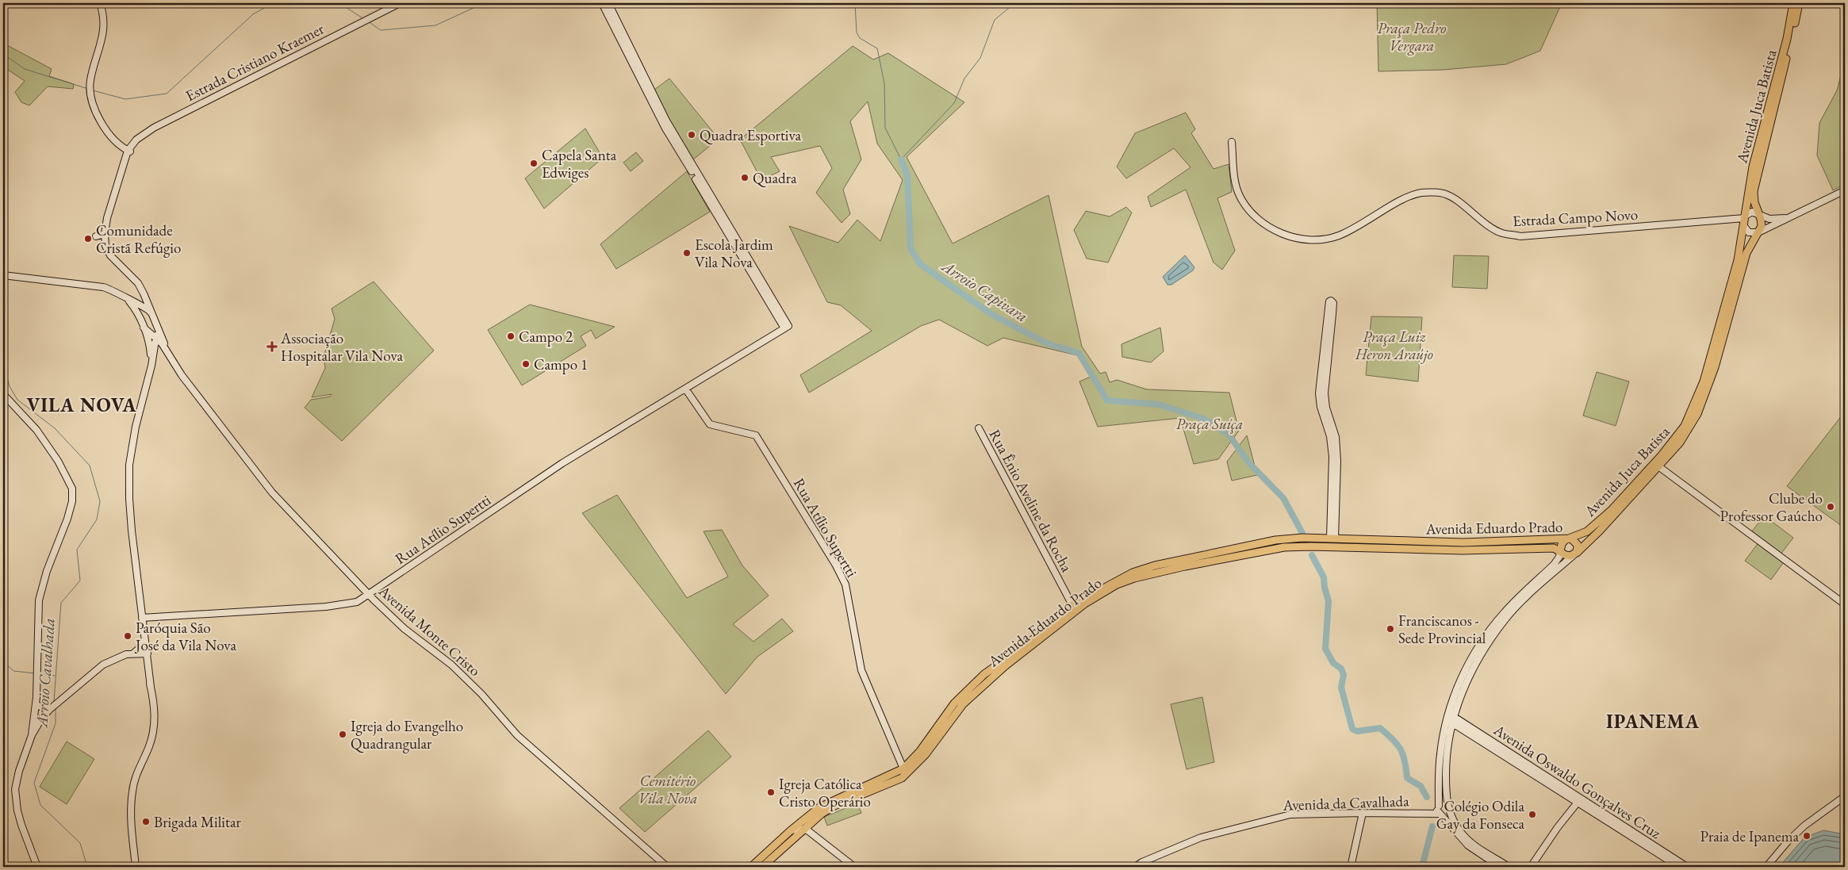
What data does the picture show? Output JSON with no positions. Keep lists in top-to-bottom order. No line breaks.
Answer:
{"streets":{"main road":["Estrada Cristiano Kraemer","Avenida Juca Batista","Estrada Campo Novo","Rua Ênio Aveline da Rocha","Rua Atílio Supertti","Avenida Eduardo Prado","Avenida Monte Cristo","Avenida Oswaldo Gonçalves Cruz","Avenida da Cavalhada"]},"crossings":[["Estrada Cristiano Kraemer","Avenida Monte Cristo"],["Avenida Juca Batista","Estrada Campo Novo"],["Avenida Juca Batista","Avenida Eduardo Prado"],["Avenida Juca Batista","Avenida Oswaldo Gonçalves Cruz"],["Avenida Juca Batista","Avenida da Cavalhada"],["Rua Ênio Aveline da Rocha","Avenida Eduardo Prado"],["Rua Atílio Supertti","Avenida Eduardo Prado"],["Rua Atílio Supertti","Avenida Monte Cristo"]],"districts":["VILA NOVA","IPANEMA"],"water":["Arroio Capivara","Arroio Cavalhada"],"parks":["Praça Pedro Vergara","Praça Luiz Heron Araújo","Praça Suíça","Cemitério Vila Nova"],"places":{"other":["Quadra Esportiva","Capela Santa Edwiges","Quadra","Comunidade Cristã Refúgio","Escola Jardim Vila Nova","Campo 2","Campo 1","Clube do Professor Gaúcho","Franciscanos - Sede Provincial","Paróquia São José da Vila Nova","Igreja do Evangelho Quadrangular","Igreja Católica Cristo Operário","Colégio Odila Gay da Fonseca","Brigada Militar","Praia de Ipanema"],"health":["Associação Hospitalar Vila Nova"]}}
